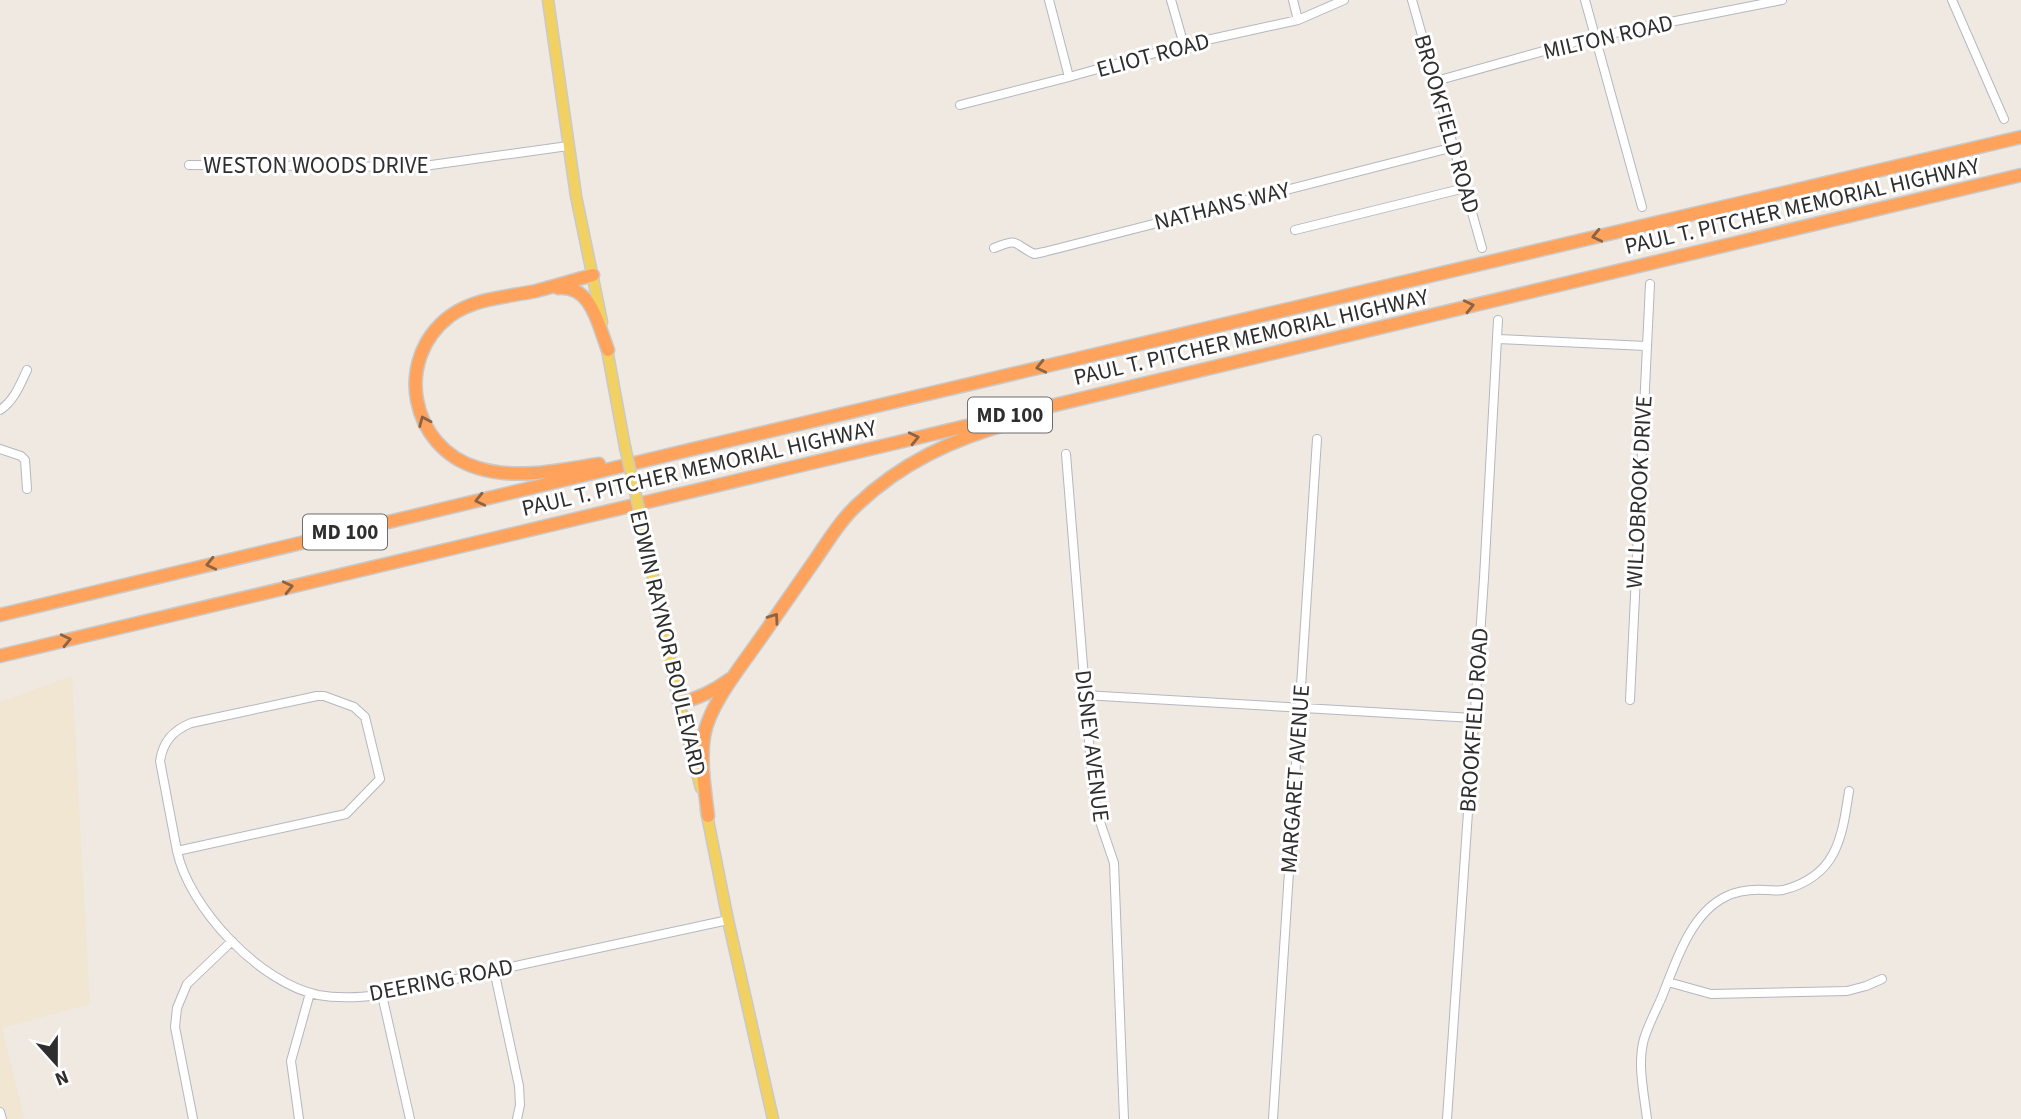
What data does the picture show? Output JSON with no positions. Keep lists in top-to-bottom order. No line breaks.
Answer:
{"streets":{"highway":["PAUL T. PITCHER MEMORIAL HIGHWAY","MD 100"],"main road":["EDWIN RAYNOR BOULEVARD"],"street":["MILTON ROAD","ELIOT ROAD","BROOKFIELD ROAD","WESTON WOODS DRIVE","NATHANS WAY","WILLOBROOK DRIVE","DISNEY AVENUE","MARGARET AVENUE","DEERING ROAD"]},"crossings":[["MILTON ROAD","BROOKFIELD ROAD"],["BROOKFIELD ROAD","NATHANS WAY"],["WESTON WOODS DRIVE","EDWIN RAYNOR BOULEVARD"],["EDWIN RAYNOR BOULEVARD","DEERING ROAD"]],"north":"bottom"}
